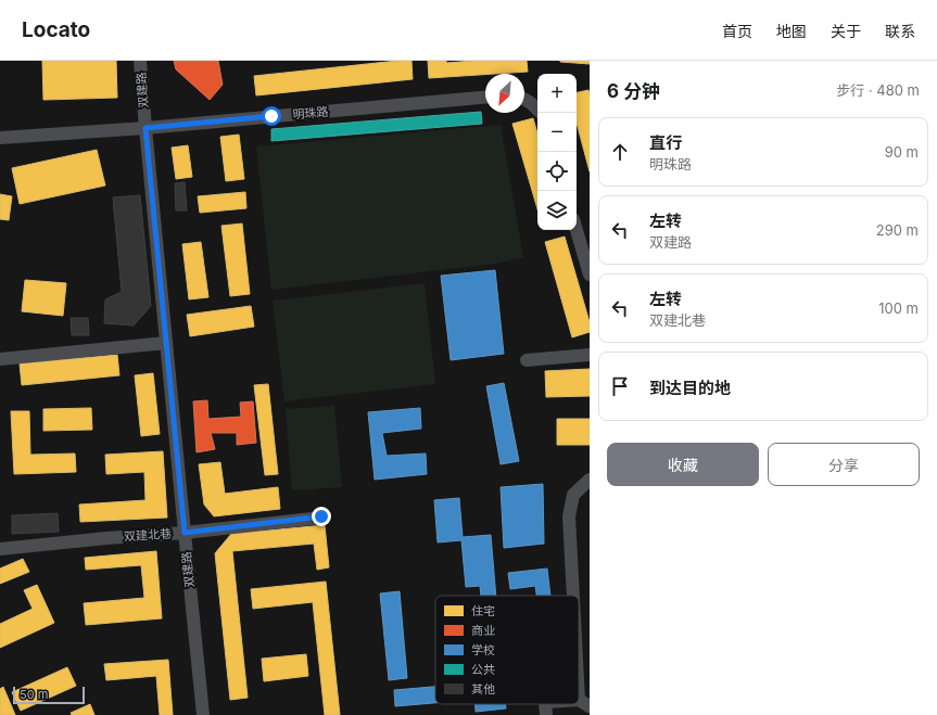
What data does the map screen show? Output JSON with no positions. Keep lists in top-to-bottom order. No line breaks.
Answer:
{"streets":{"street":["双建路","明珠路","双建北巷"]},"crossings":[["双建路","明珠路"],["双建路","双建北巷"]],"legend":["住宅","商业","学校","公共","其他"],"scale_bar":"50 m","north":"bottom left","page":{"header":"Locato","nav":["首页","地图","关于","联系"],"heading":["6 分钟","步行 · 480 m"],"map_buttons":["+","−"],"list":[["直行","明珠路","90 m"],["左转","双建路","290 m"],["左转","双建北巷","100 m"],"到达目的地"],"buttons":["收藏","分享"],"scale":"50 m"}}
